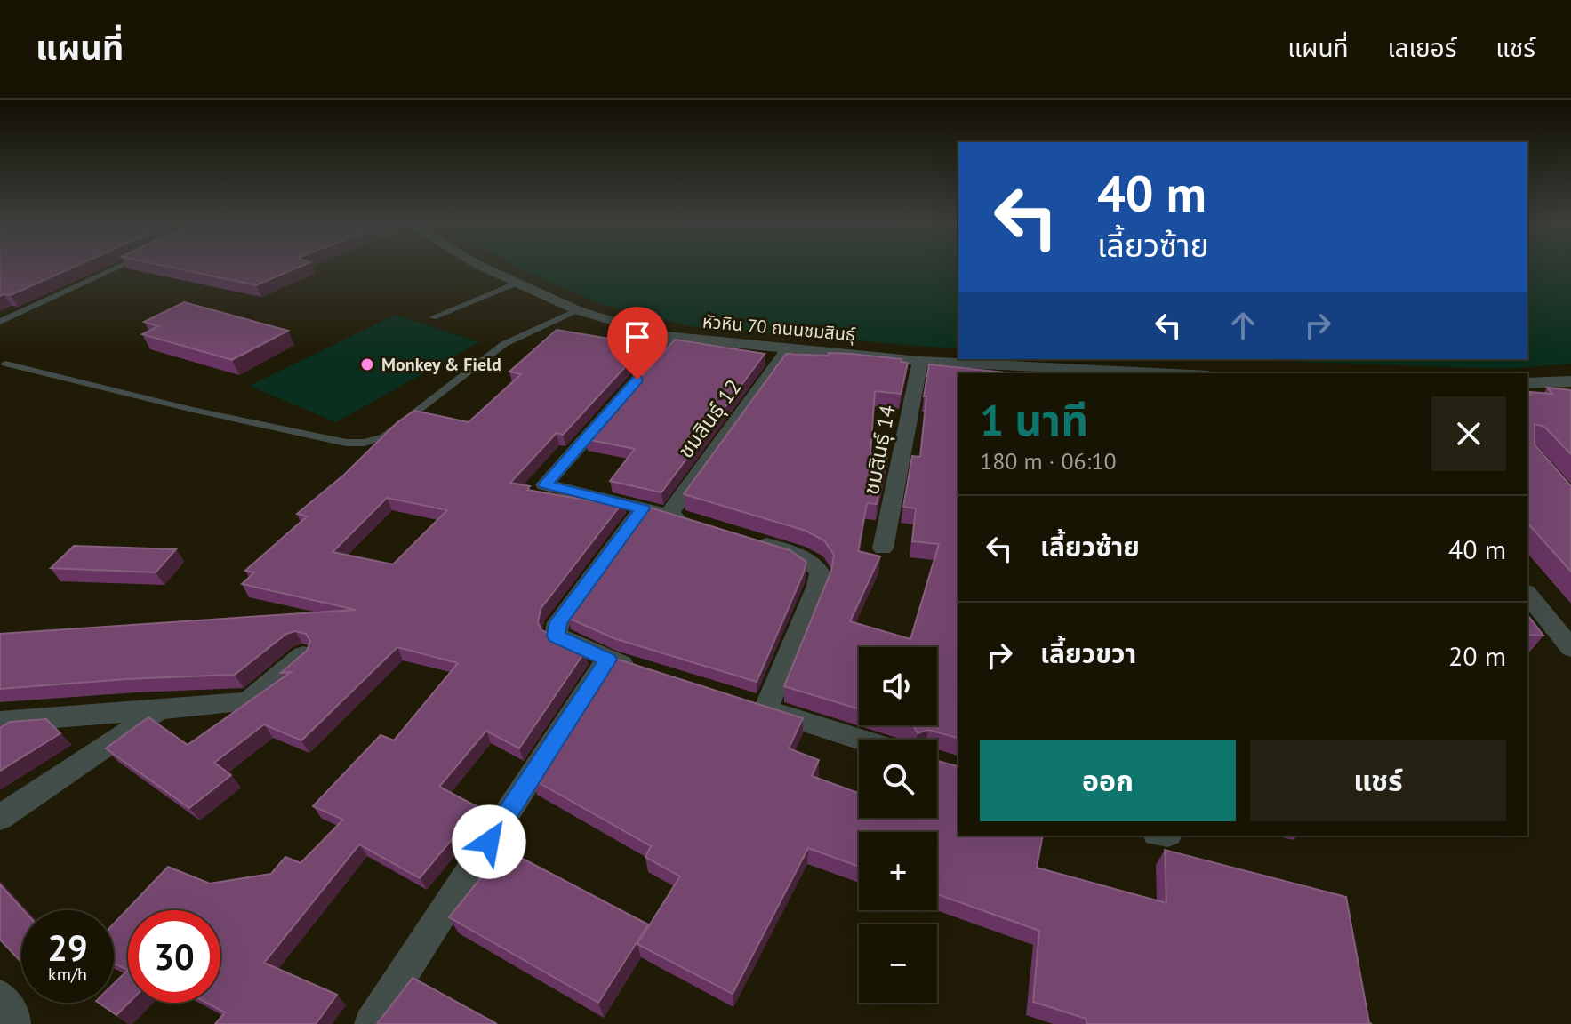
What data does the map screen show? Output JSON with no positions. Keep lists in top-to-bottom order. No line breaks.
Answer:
{"streets":{"street":["หัวหิน 70 ถนนชมสินธุ์","ชมสินธุ์ 12","ชมสินธุ์ 14"]},"crossings":[["หัวหิน 70 ถนนชมสินธุ์","ชมสินธุ์ 12"],["หัวหิน 70 ถนนชมสินธุ์","ชมสินธุ์ 14"]],"places":["Monkey & Field"],"page":{"header":"แผนที่","nav":["แผนที่","เลเยอร์","แชร์"],"turn":["40 m","เลี้ยวซ้าย"],"heading":["1 นาที","180 m · 06:10"],"list":[{"name":"เลี้ยวซ้าย","value":"40 m"},{"name":"เลี้ยวขวา","value":"20 m"}],"map_buttons":["+","−"],"buttons":["ออก","แชร์"],"speed":"29 km/h","limit":"30"}}
